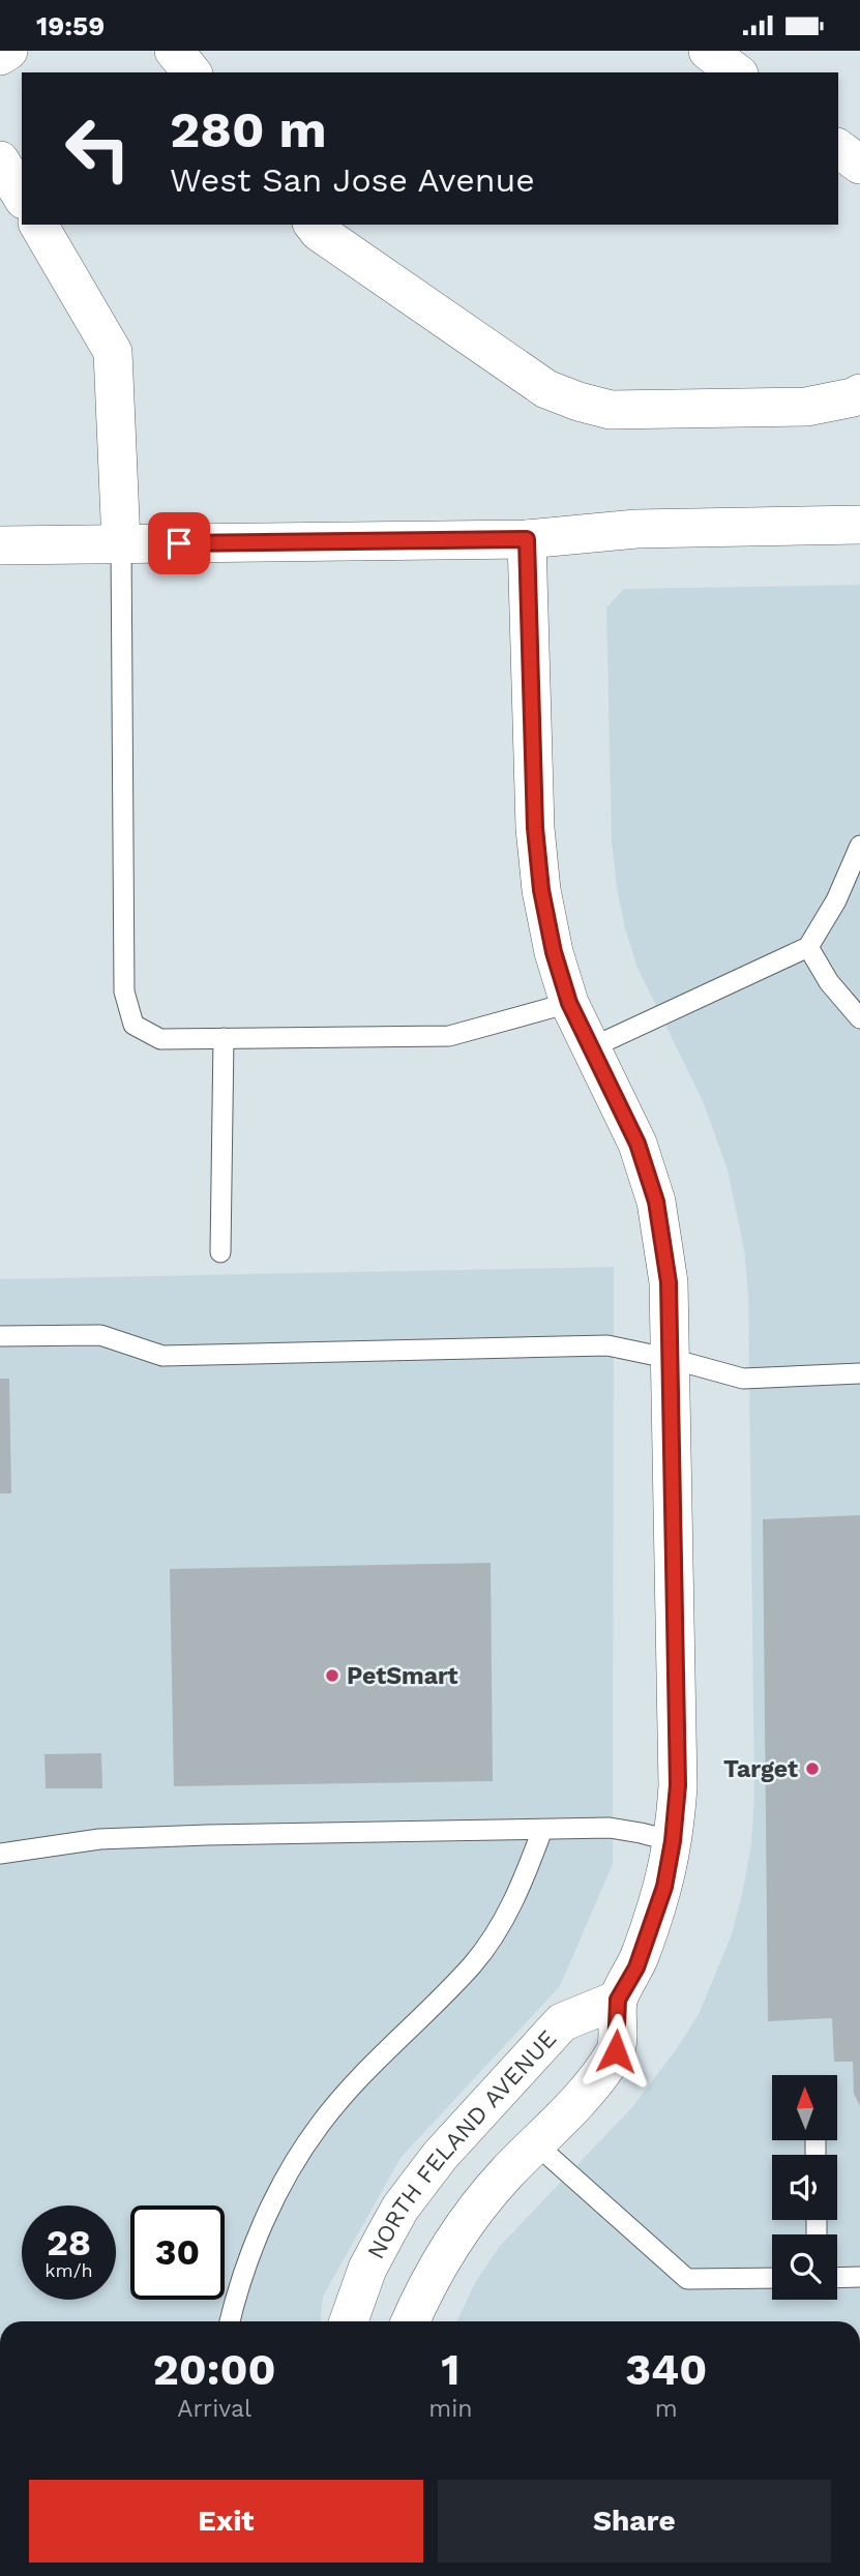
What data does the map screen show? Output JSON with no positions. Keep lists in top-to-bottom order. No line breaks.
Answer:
{"streets":{"street":["NORTH FELAND AVENUE"]},"places":["PetSmart","Target"],"north":"top","page":{"status":"19:59","turn":["280 m","West San Jose Avenue"],"speed":"28 km/h","limit":"30","eta":["20:00","Arrival","1","min","340","m"],"buttons":["Exit","Share"]}}
